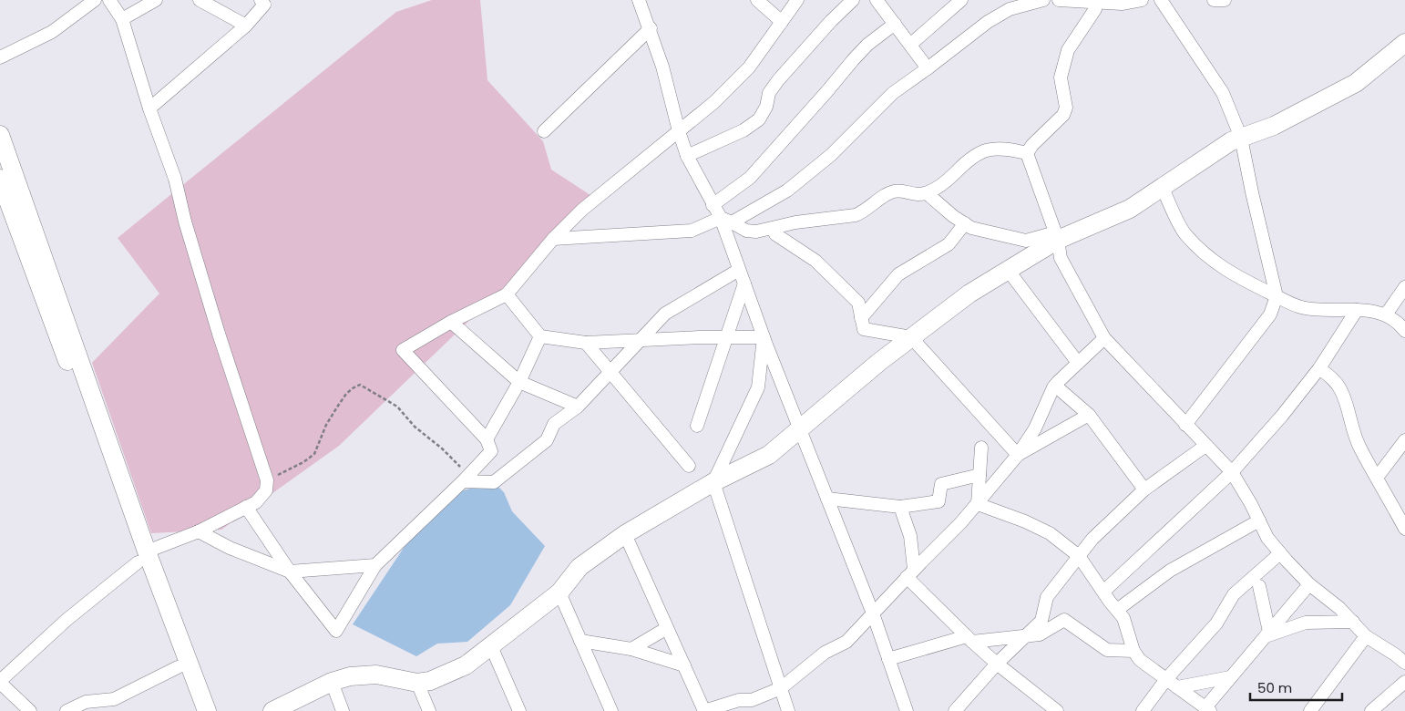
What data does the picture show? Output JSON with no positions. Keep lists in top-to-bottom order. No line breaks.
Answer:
{"scale_bar":"50 m"}
